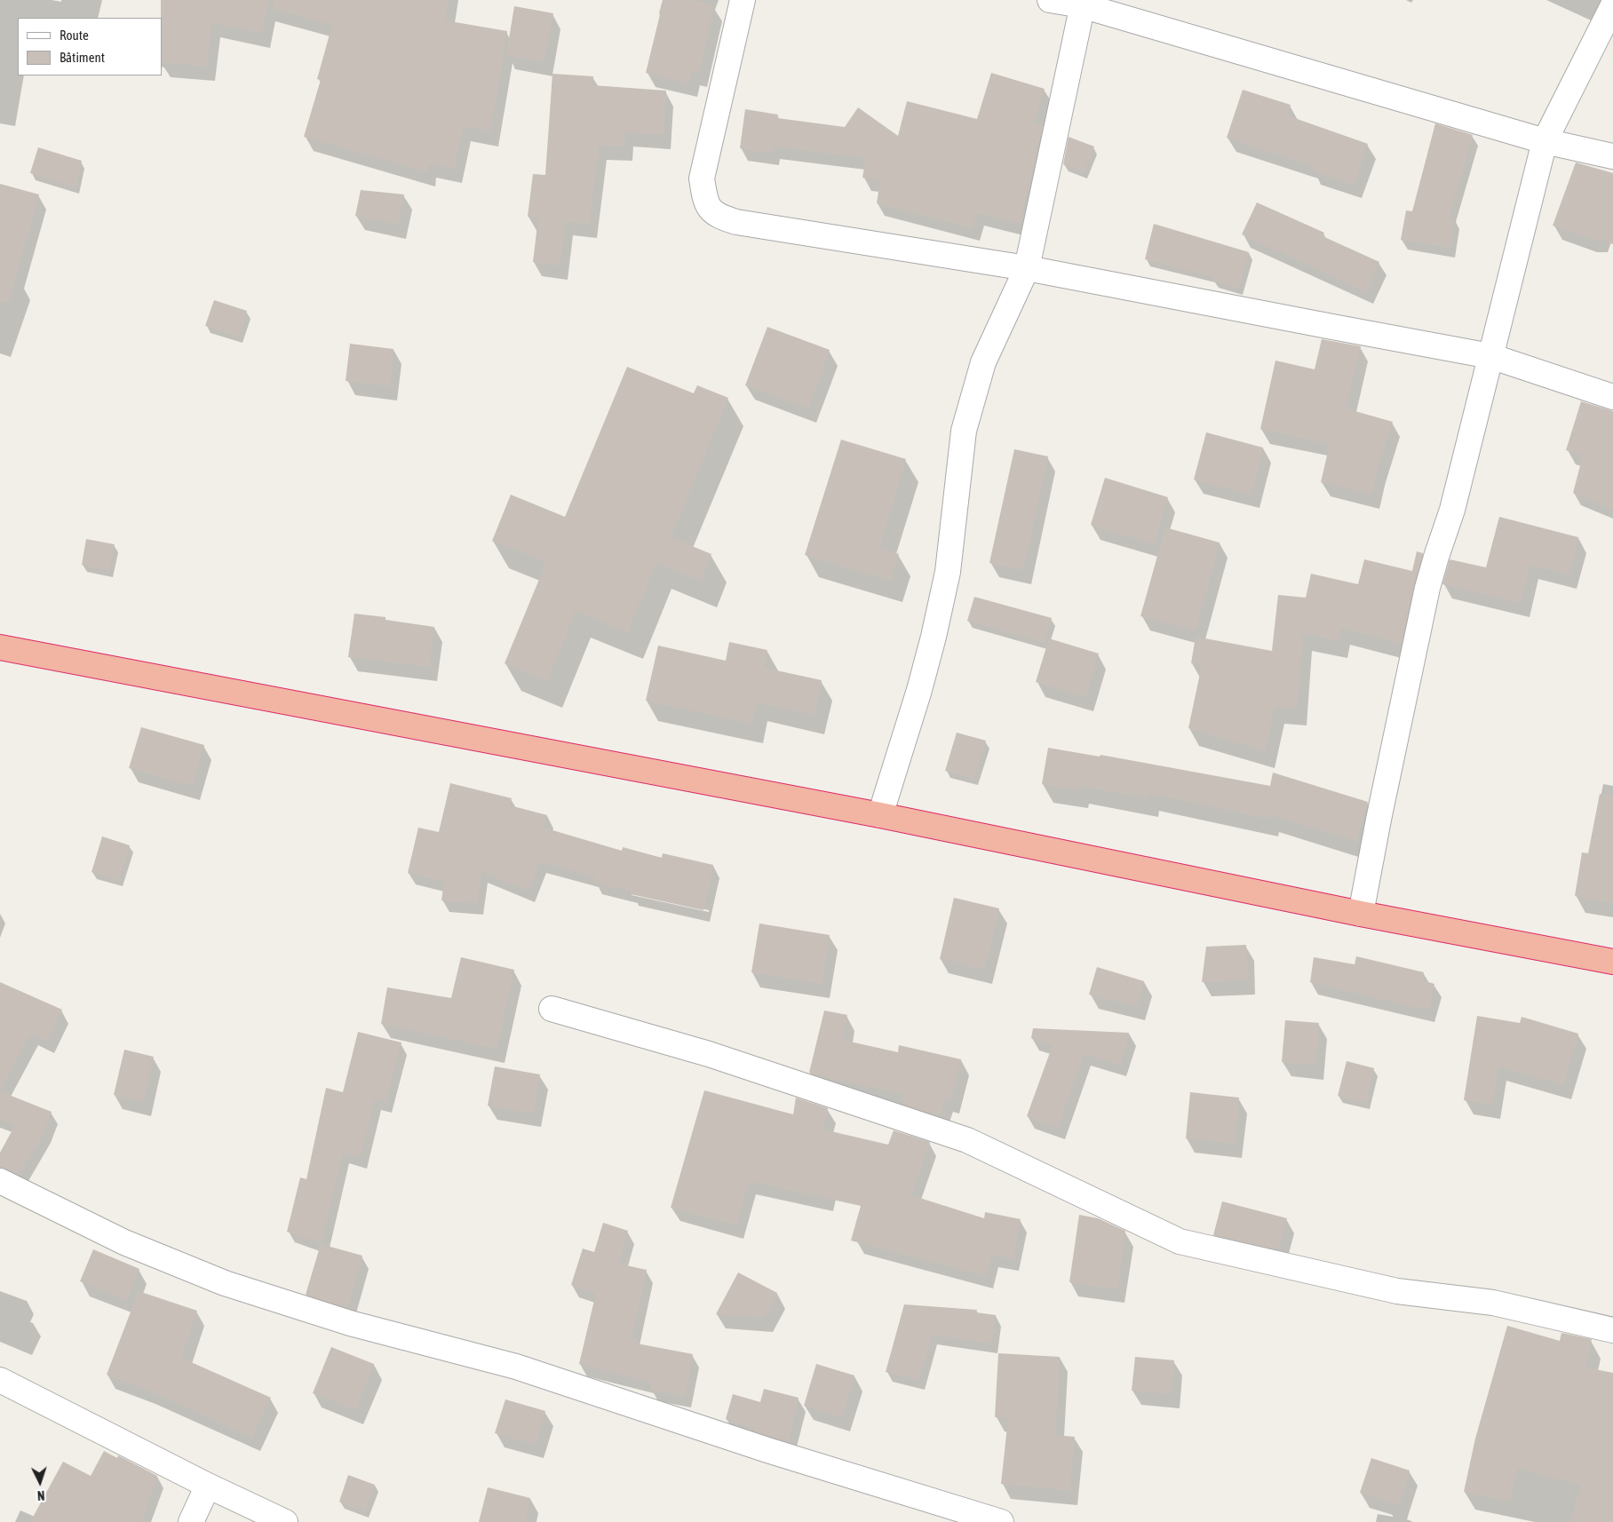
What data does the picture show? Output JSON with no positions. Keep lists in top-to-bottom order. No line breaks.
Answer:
{"legend":["Route","Bâtiment"],"north":"bottom"}
